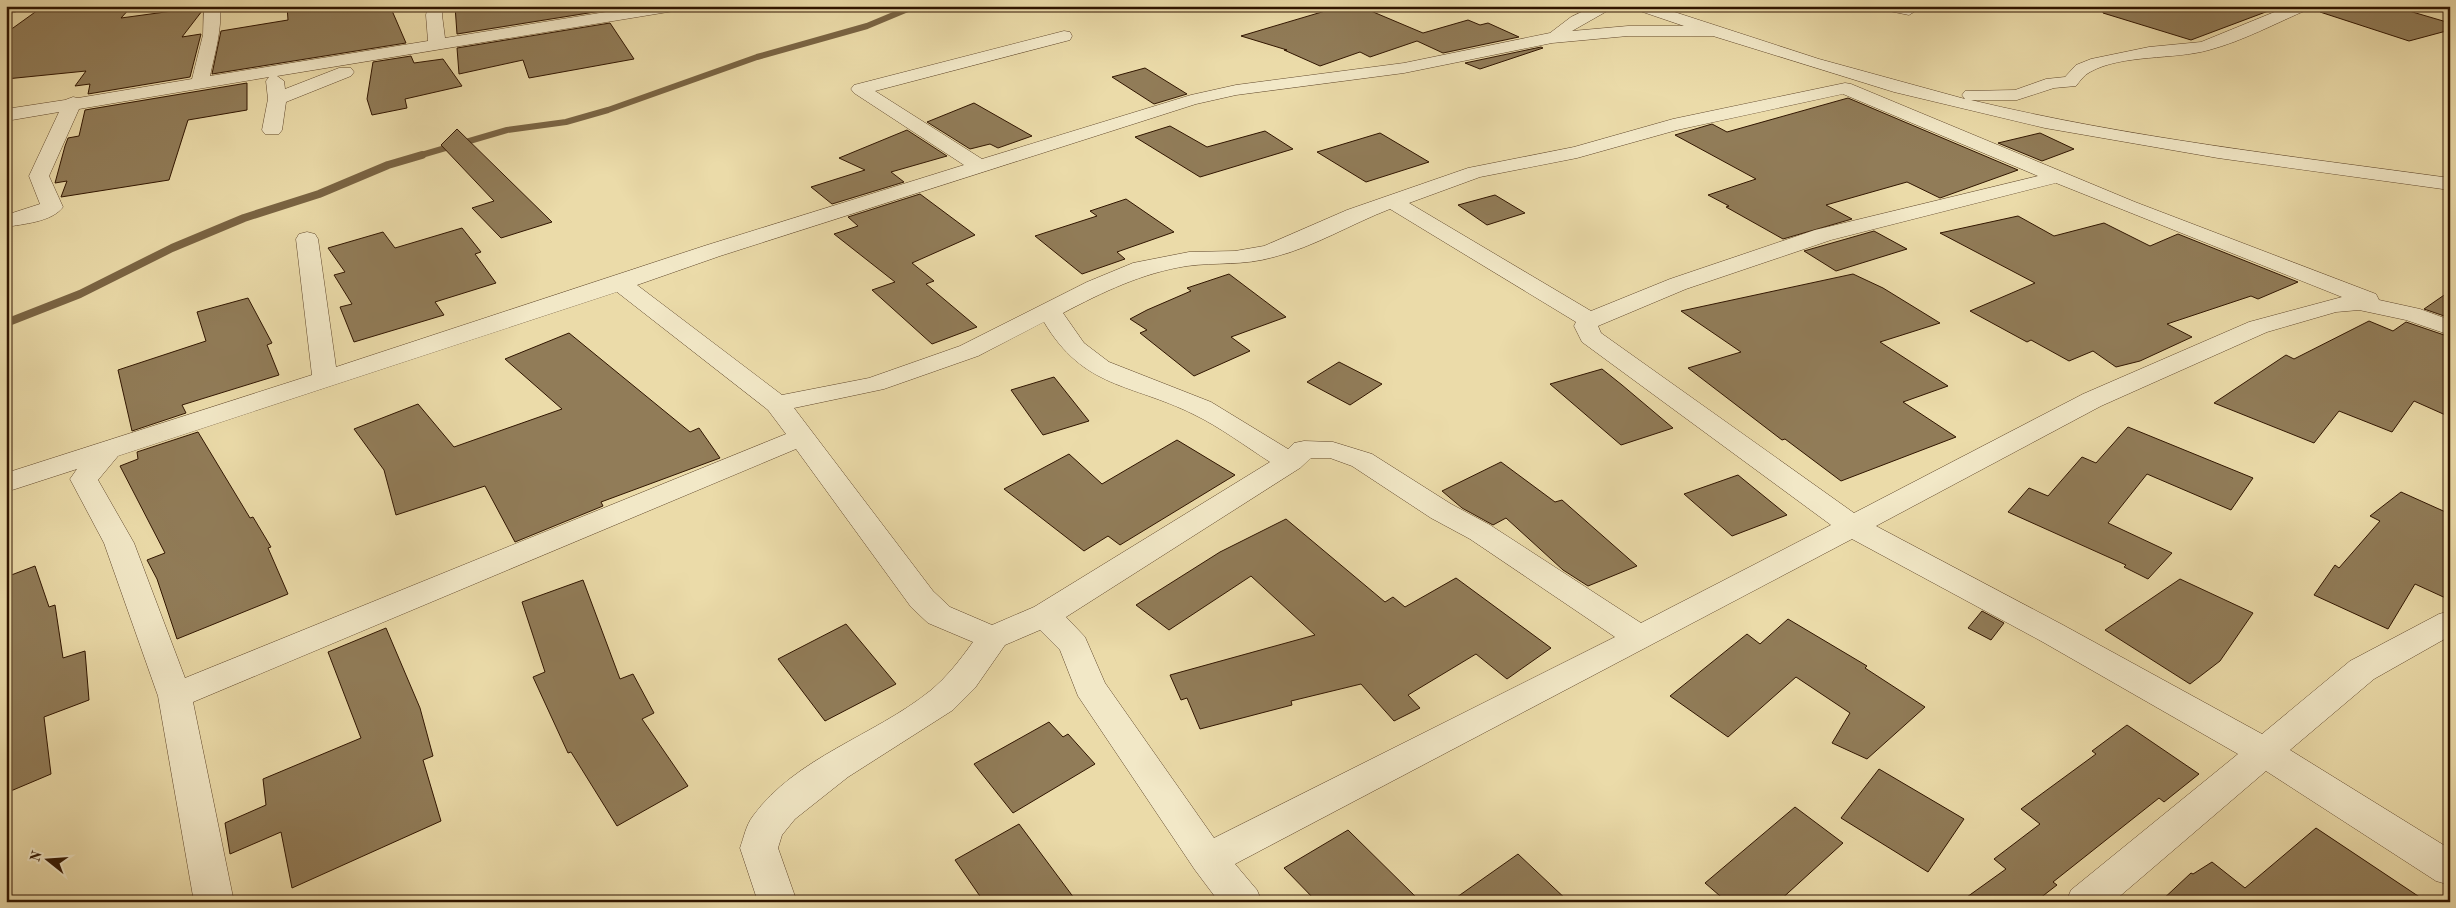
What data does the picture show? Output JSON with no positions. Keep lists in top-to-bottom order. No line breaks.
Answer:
{"north":"left"}
